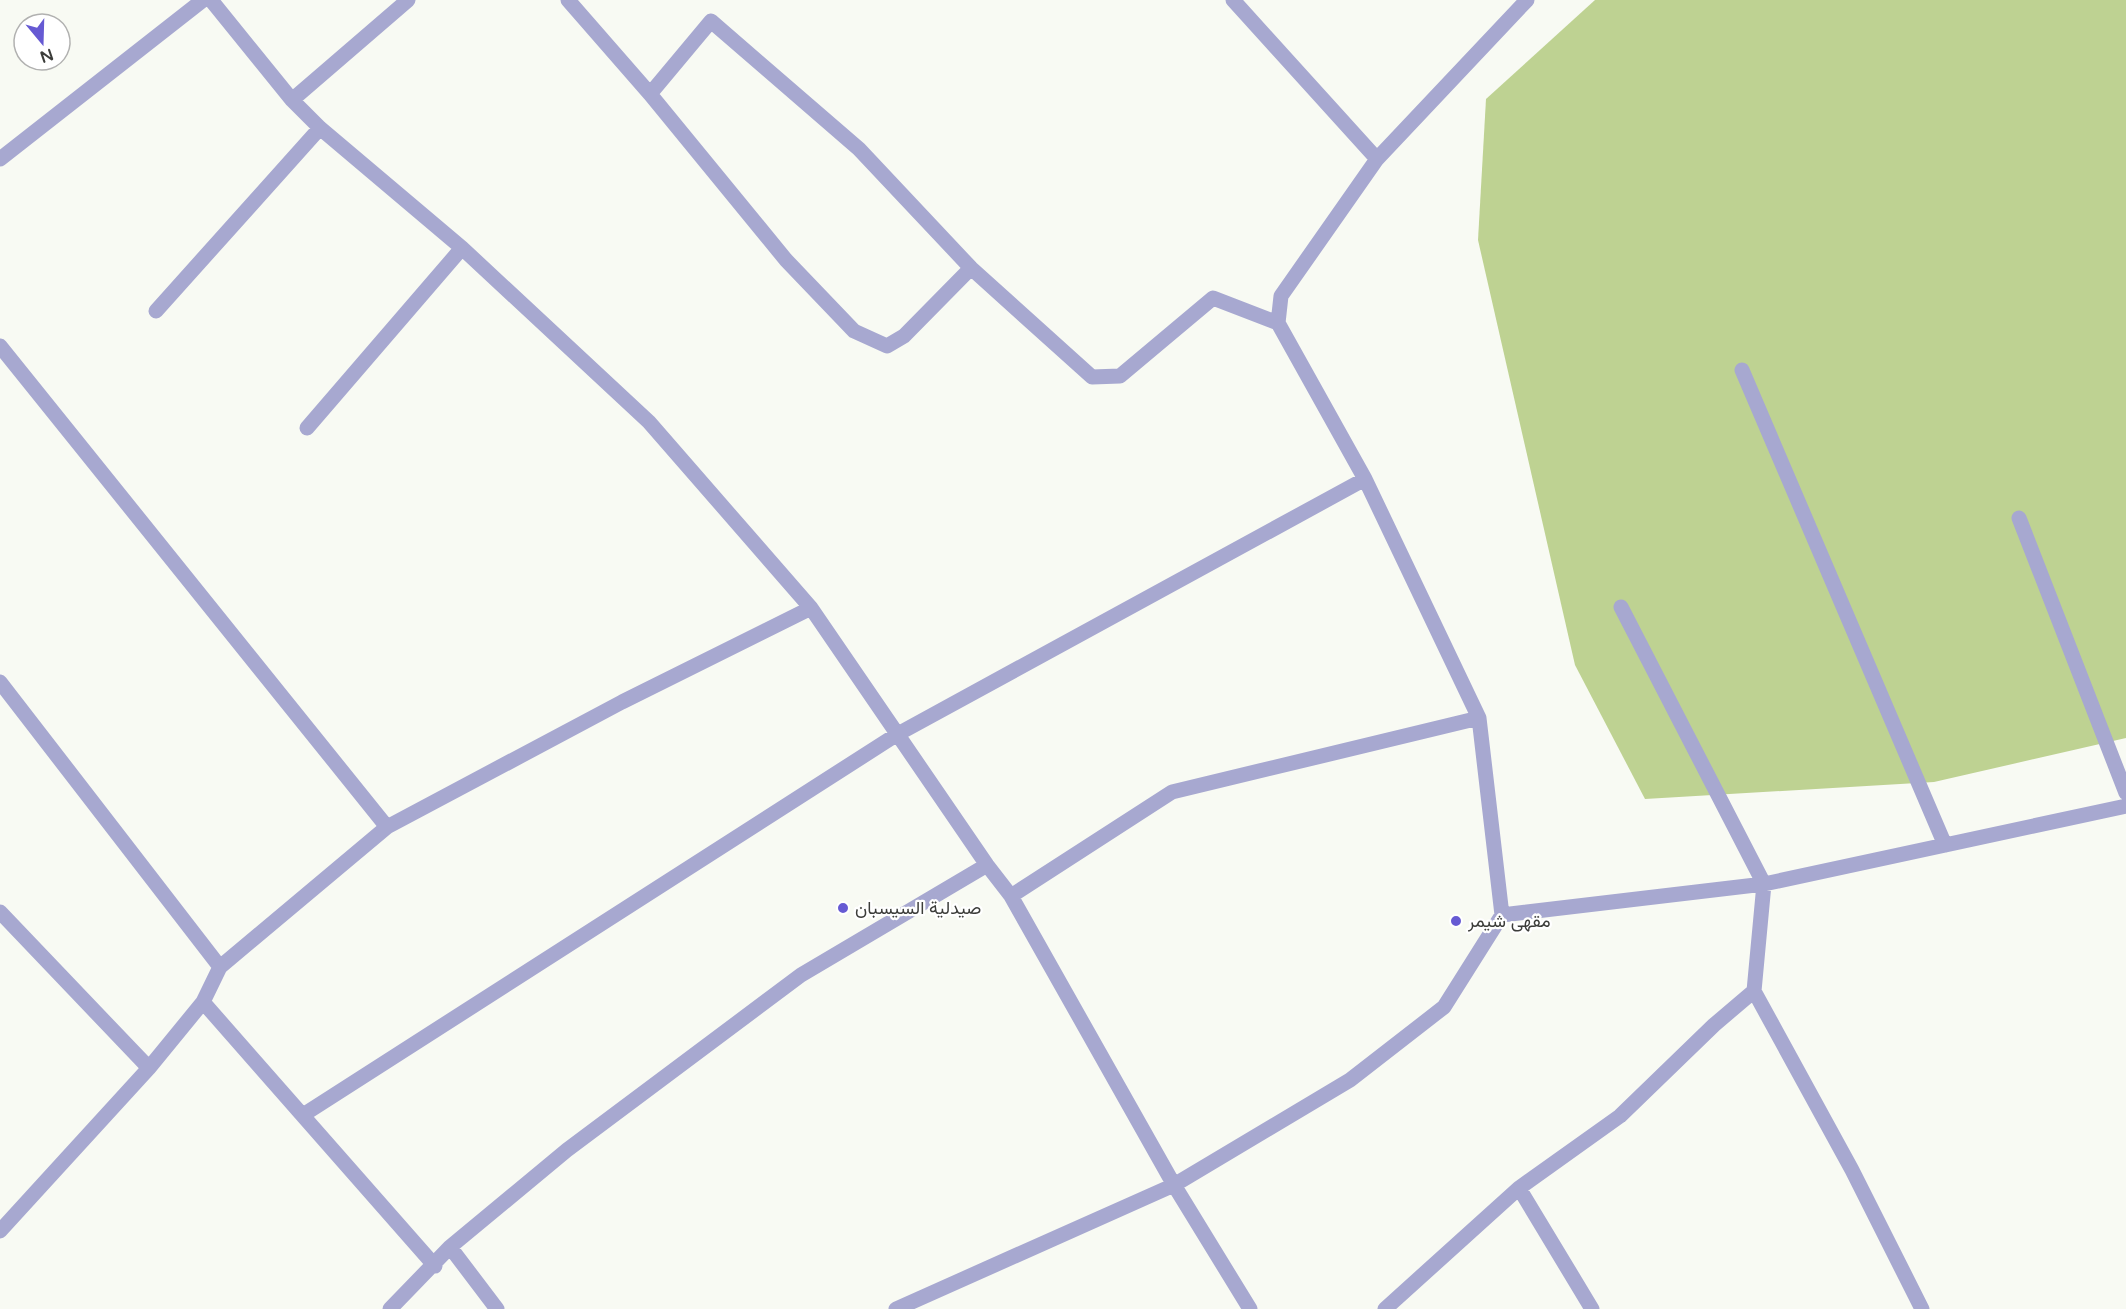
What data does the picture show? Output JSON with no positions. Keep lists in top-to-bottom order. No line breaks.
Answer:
{"places":["صيدلية السيسبان","مقهى شيمر"],"north":"bottom"}
